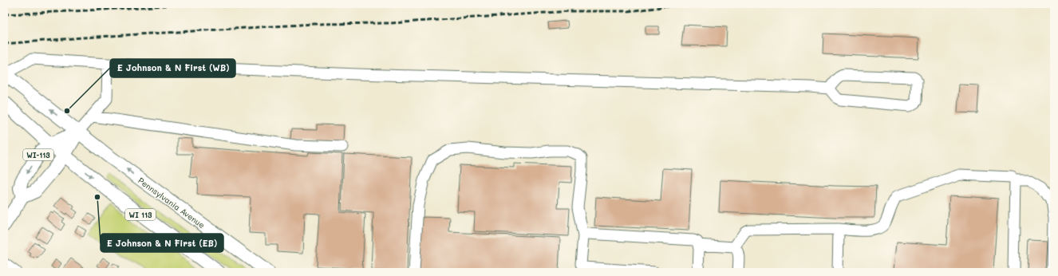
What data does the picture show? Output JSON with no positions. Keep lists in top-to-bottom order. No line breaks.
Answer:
{"streets":{"main road":["WI-113","Pennsylvania Avenue","WI 113"]},"crossings":[["WI-113","Pennsylvania Avenue"]],"places":["E Johnson & N First (WB)","E Johnson & N First (EB)"]}
